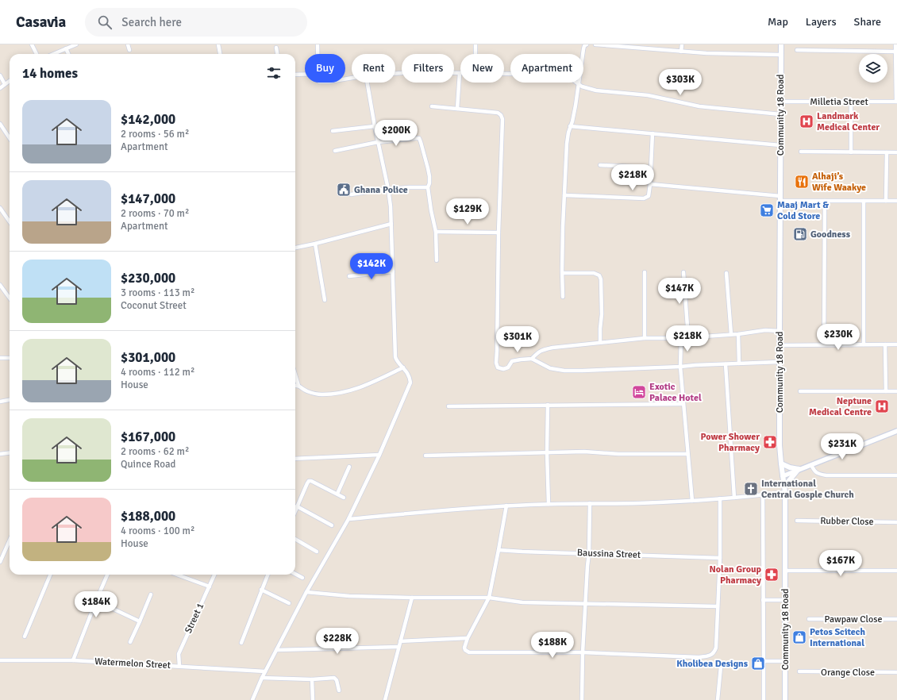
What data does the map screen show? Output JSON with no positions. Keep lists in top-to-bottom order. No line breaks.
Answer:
{"streets":{"main road":["Community 18 Road"],"street":["Milletia Street","Rubber Close","Baussina Street","Street 1","Pawpaw Close","Watermelon Street","Orange Close"]},"crossings":[["Milletia Street","Community 18 Road"],["Street 1","Watermelon Street"]],"places":{"hospital":["Landmark Medical Center","Neptune Medical Centre"],"restaurant":["Alhaji’s Wife Waakye"],"public building":["Ghana Police"],"supermarket":["Maaj Mart & Cold Store"],"fuel station":["Goodness"],"hotel":["Exotic Palace Hotel"],"pharmacy":["Power Shower Pharmacy","Nolan Group Pharmacy"],"church":["International Central Gosple Church"],"shop":["Petos Scitech International","Kholibea Designs"]},"page":{"header":"Casavia","search":"Search here","nav":["Map","Layers","Share"],"chip":["Buy","Rent","Filters","New","Apartment"],"heading":"14 homes","price":["$303K","$200K","$218K","$129K","$142K","$147K","$230K","$218K","$301K","$231K","$167K","$184K","$228K","$188K"],"list":[{"name":"$142,000","note":"2 rooms · 56 m² · Apartment"},{"name":"$147,000","note":"2 rooms · 70 m² · Apartment"},{"name":"$230,000","note":"3 rooms · 113 m² · Coconut Street"},{"name":"$301,000","note":"4 rooms · 112 m² · House"},{"name":"$167,000","note":"2 rooms · 62 m² · Quince Road"},{"name":"$188,000","note":"4 rooms · 100 m² · House"}]}}
